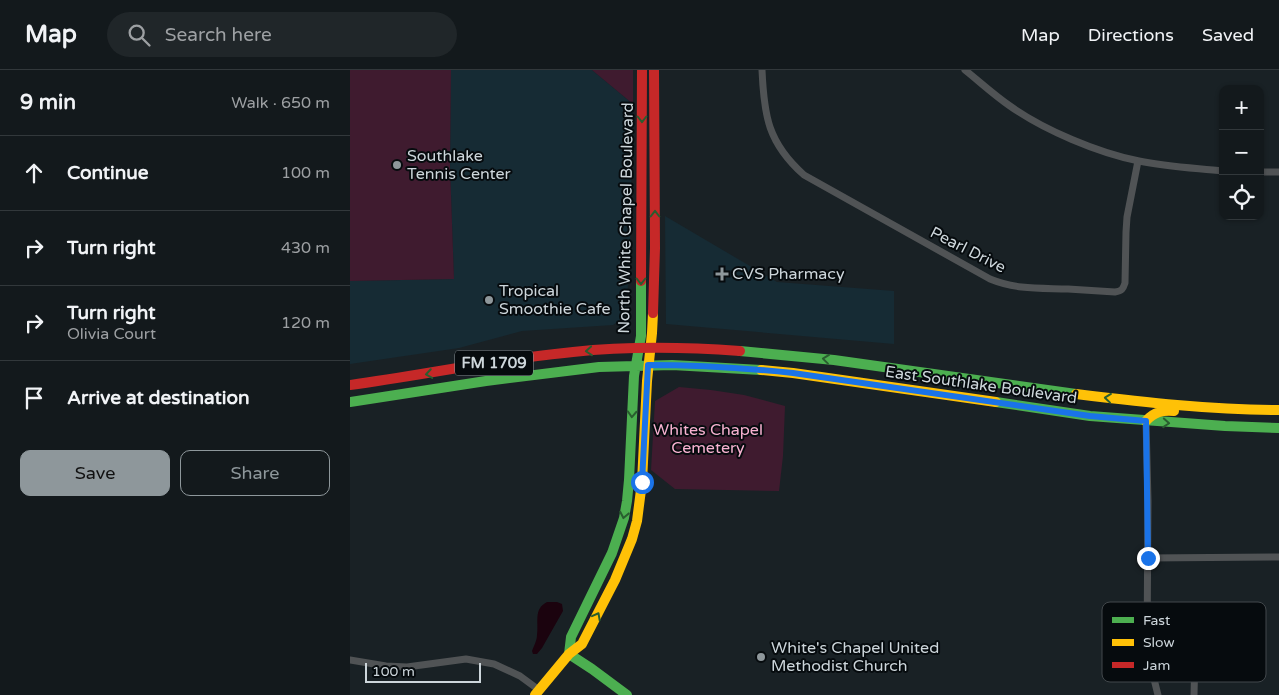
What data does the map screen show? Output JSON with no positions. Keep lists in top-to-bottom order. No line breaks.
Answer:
{"streets":{"main road":["North White Chapel Boulevard","FM 1709","East Southlake Boulevard"],"street":["Pearl Drive"]},"crossings":[["North White Chapel Boulevard","FM 1709"],["North White Chapel Boulevard","East Southlake Boulevard"],["FM 1709","East Southlake Boulevard"]],"parks":["Whites Chapel Cemetery"],"places":{"other":["Southlake Tennis Center","Tropical Smoothie Cafe","White's Chapel United Methodist Church"],"health":["CVS Pharmacy"]},"legend":["Fast","Slow","Jam"],"scale_bar":"100 m","page":{"header":"Map","search":"Search here","nav":["Map","Directions","Saved"],"heading":["9 min","Walk · 650 m"],"map_buttons":["+","−"],"list":[["Continue","100 m"],["Turn right","430 m"],["Turn right","Olivia Court","120 m"],"Arrive at destination"],"buttons":["Save","Share"],"scale":"100 m"}}
